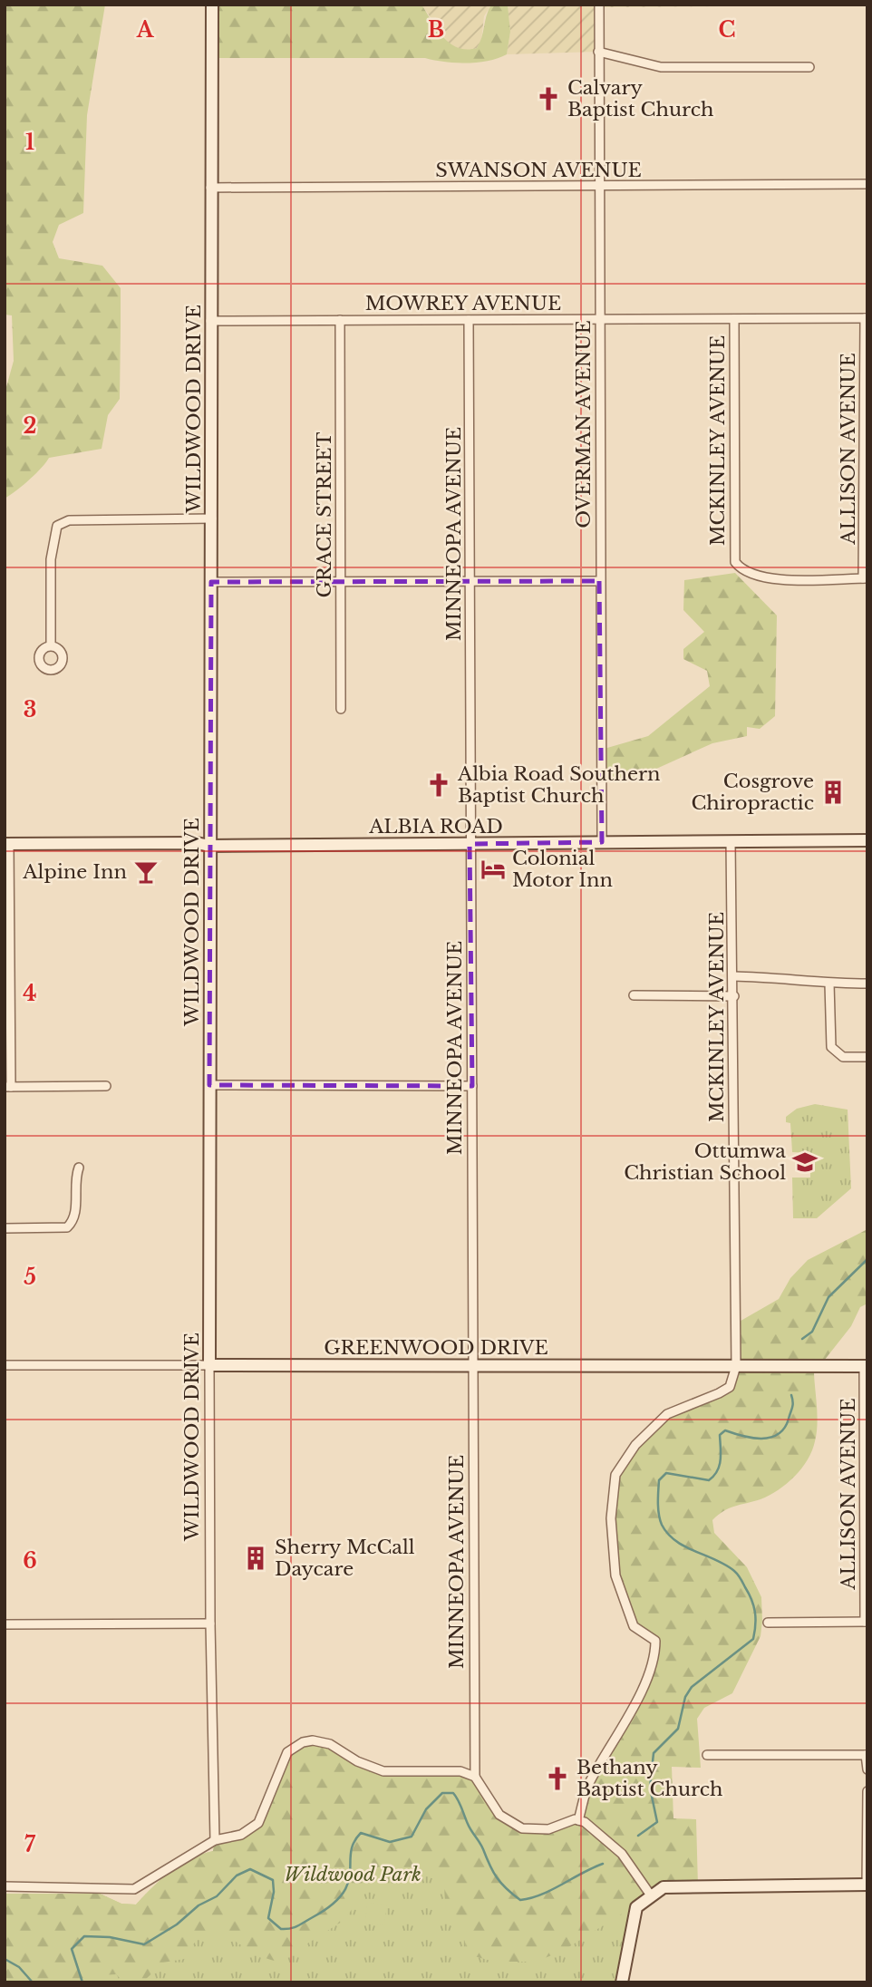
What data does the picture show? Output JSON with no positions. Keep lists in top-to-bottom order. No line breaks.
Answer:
{"streets":{"street":["SWANSON AVENUE","MOWREY AVENUE","WILDWOOD DRIVE","OVERMAN AVENUE","MCKINLEY AVENUE","ALLISON AVENUE","GRACE STREET","MINNEOPA AVENUE","ALBIA ROAD","GREENWOOD DRIVE"]},"crossings":[["SWANSON AVENUE","WILDWOOD DRIVE"],["SWANSON AVENUE","OVERMAN AVENUE"],["MOWREY AVENUE","WILDWOOD DRIVE"],["MOWREY AVENUE","OVERMAN AVENUE"],["MOWREY AVENUE","MCKINLEY AVENUE"],["MOWREY AVENUE","ALLISON AVENUE"],["MOWREY AVENUE","GRACE STREET"],["MOWREY AVENUE","MINNEOPA AVENUE"],["WILDWOOD DRIVE","ALBIA ROAD"],["WILDWOOD DRIVE","GREENWOOD DRIVE"],["OVERMAN AVENUE","ALBIA ROAD"],["MCKINLEY AVENUE","ALLISON AVENUE"],["MCKINLEY AVENUE","ALBIA ROAD"],["MCKINLEY AVENUE","GREENWOOD DRIVE"],["ALLISON AVENUE","GREENWOOD DRIVE"],["MINNEOPA AVENUE","ALBIA ROAD"],["MINNEOPA AVENUE","GREENWOOD DRIVE"]],"parks":["Wildwood Park"],"places":{"church":["Calvary Baptist Church","Albia Road Southern Baptist Church","Bethany Baptist Church"],"building":["Cosgrove Chiropractic","Sherry McCall Daycare"],"hotel":["Colonial Motor Inn"],"bar":["Alpine Inn"],"school or university":["Ottumwa Christian School"]},"grid":{"columns":["A","B","C"],"rows":["1","2","3","4","5","6","7"]}}
